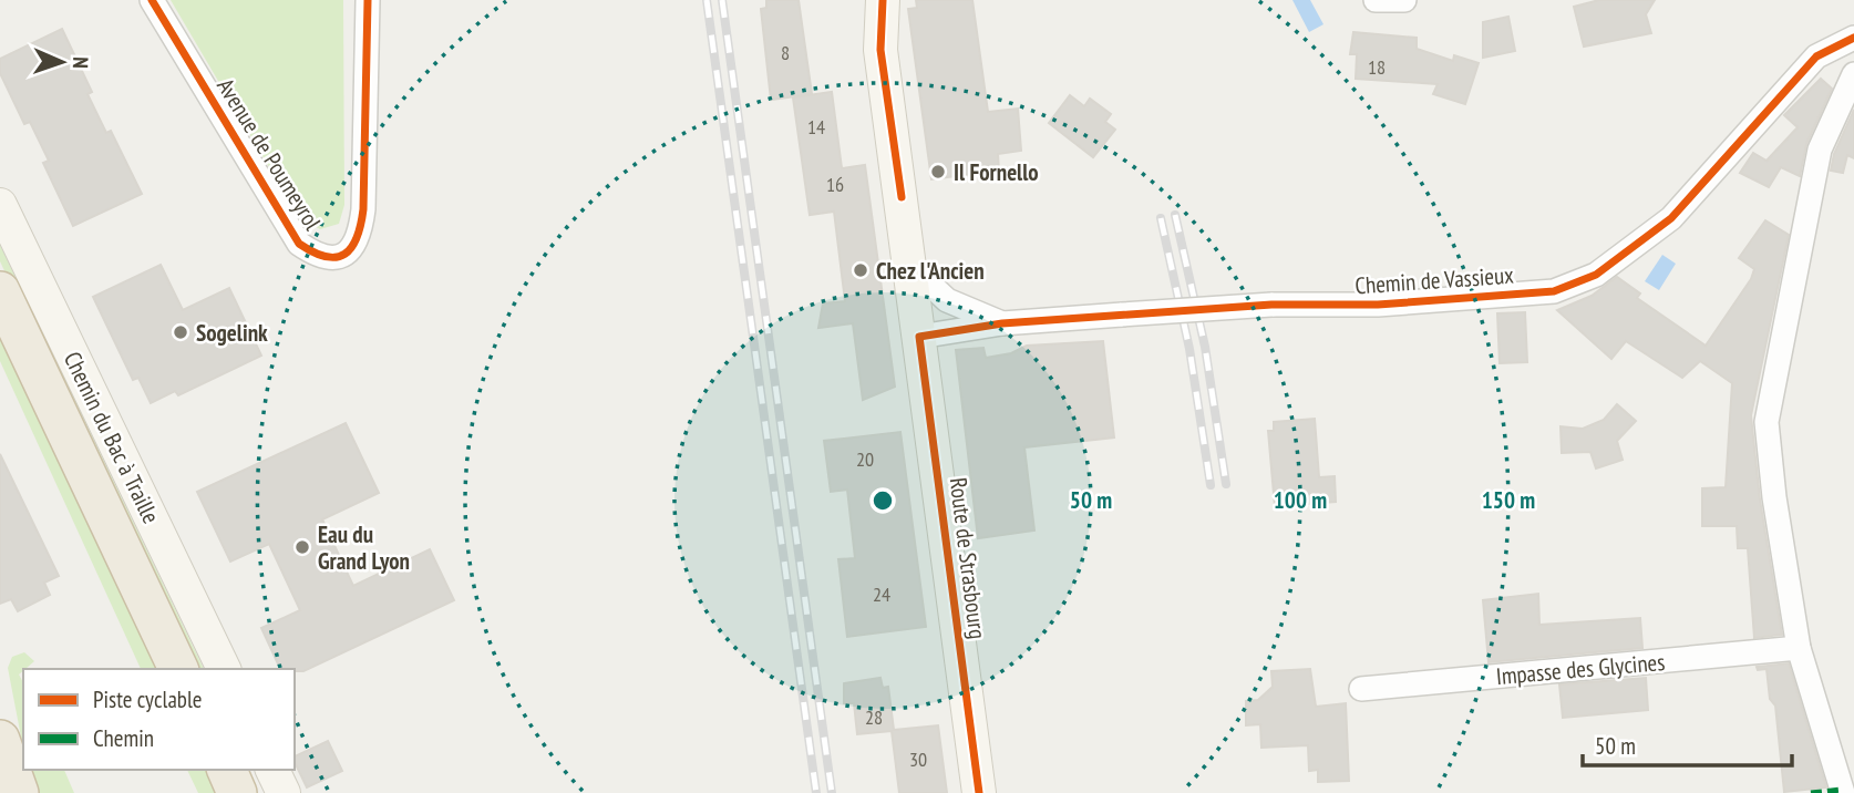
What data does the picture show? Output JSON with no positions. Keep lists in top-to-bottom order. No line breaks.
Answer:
{"streets":{"main road":["Chemin du Bac à Traille","Route de Strasbourg"],"street":["Avenue de Poumeyrol","Chemin de Vassieux","Impasse des Glycines"]},"crossings":[["Chemin de Vassieux","Route de Strasbourg"]],"places":["Il Fornello","Chez l'Ancien","Sogelink","Eau du Grand Lyon"],"house_numbers":["8","18","14","16","20","24","28","30"],"legend":["Piste cyclable","Chemin"],"scale_bar":"50 m","north":"right","rings":["50 m","100 m","150 m"]}
